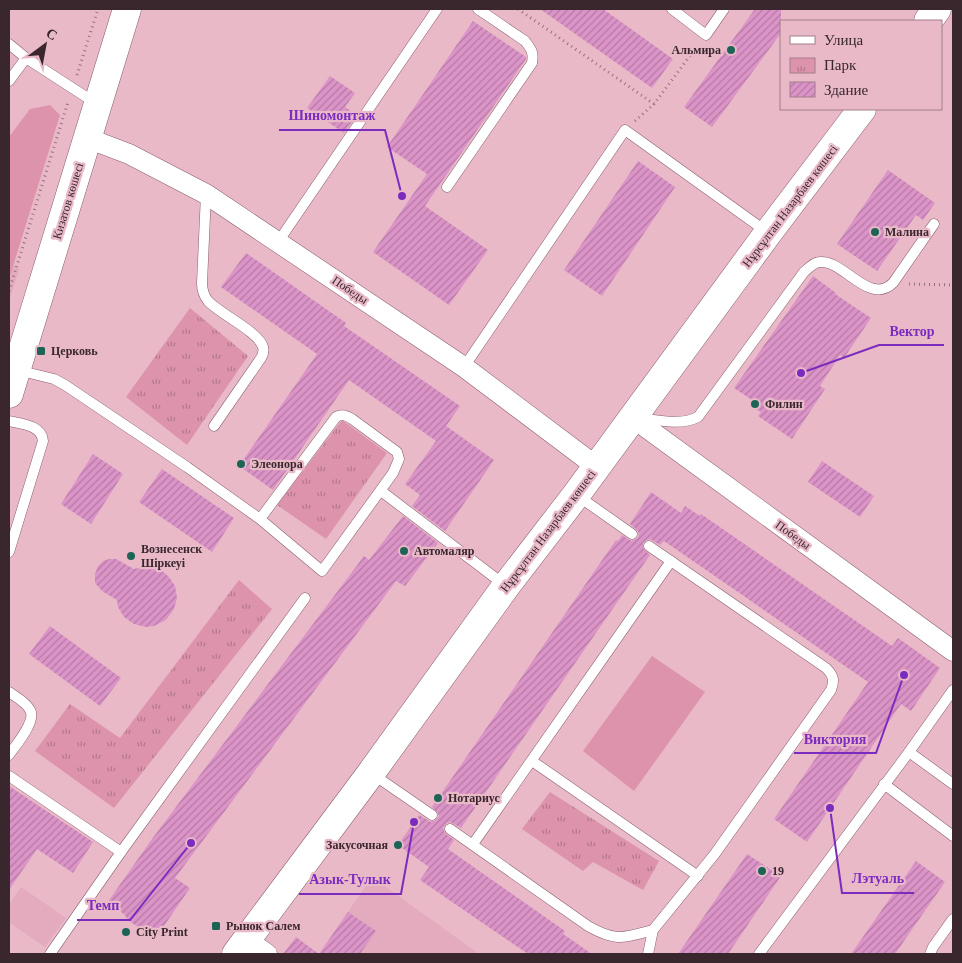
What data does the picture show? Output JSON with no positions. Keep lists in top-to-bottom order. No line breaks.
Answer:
{"streets":{"main road":["Кизатов көшесі","Нұрсұлтан Назарбаев көшесі"],"street":["Победы"]},"crossings":[["Кизатов көшесі","Победы"],["Нұрсұлтан Назарбаев көшесі","Победы"]],"places":{"other":["Альмира","Шиномонтаж","Малина","Вектор","Филин","Элеонора","Автомаляр","Вознесенск Шіркеуі","Виктория","Нотариус","Лэтуаль","Азык-Тулык","Темп","Закусочная","19","City Print"],"transit":["Церковь","Рынок Салем"]},"legend":["Улица","Парк","Здание"],"north":"top right"}
